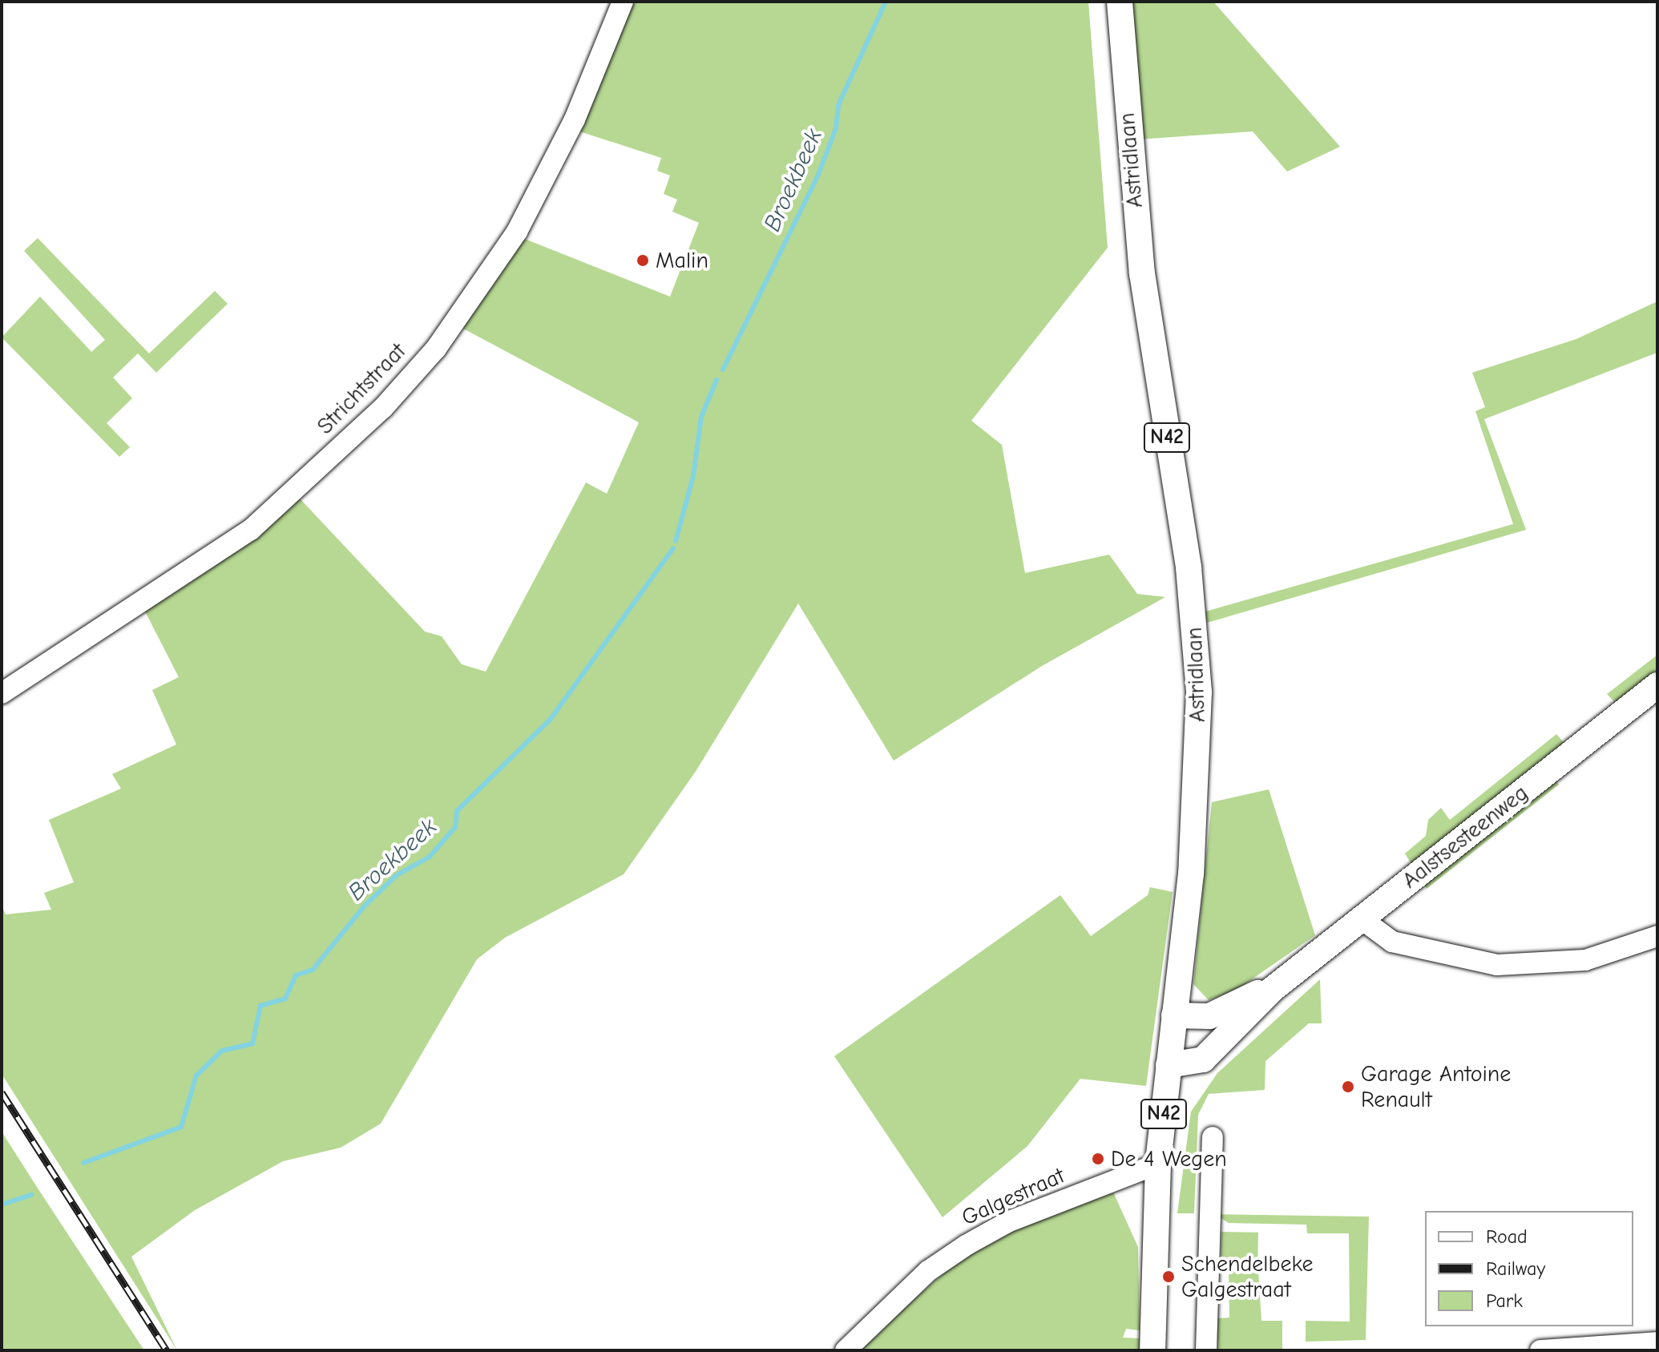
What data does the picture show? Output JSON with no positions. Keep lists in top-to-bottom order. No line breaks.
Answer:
{"streets":{"main road":["Astridlaan","N42","Aalstsesteenweg"],"street":["Strichtstraat","Galgestraat"]},"crossings":[["Astridlaan","Aalstsesteenweg"],["Astridlaan","Galgestraat"]],"water":["Broekbeek"],"places":["Malin","Garage Antoine Renault","De 4 Wegen","Schendelbeke Galgestraat"],"legend":["Road","Railway","Park"]}
